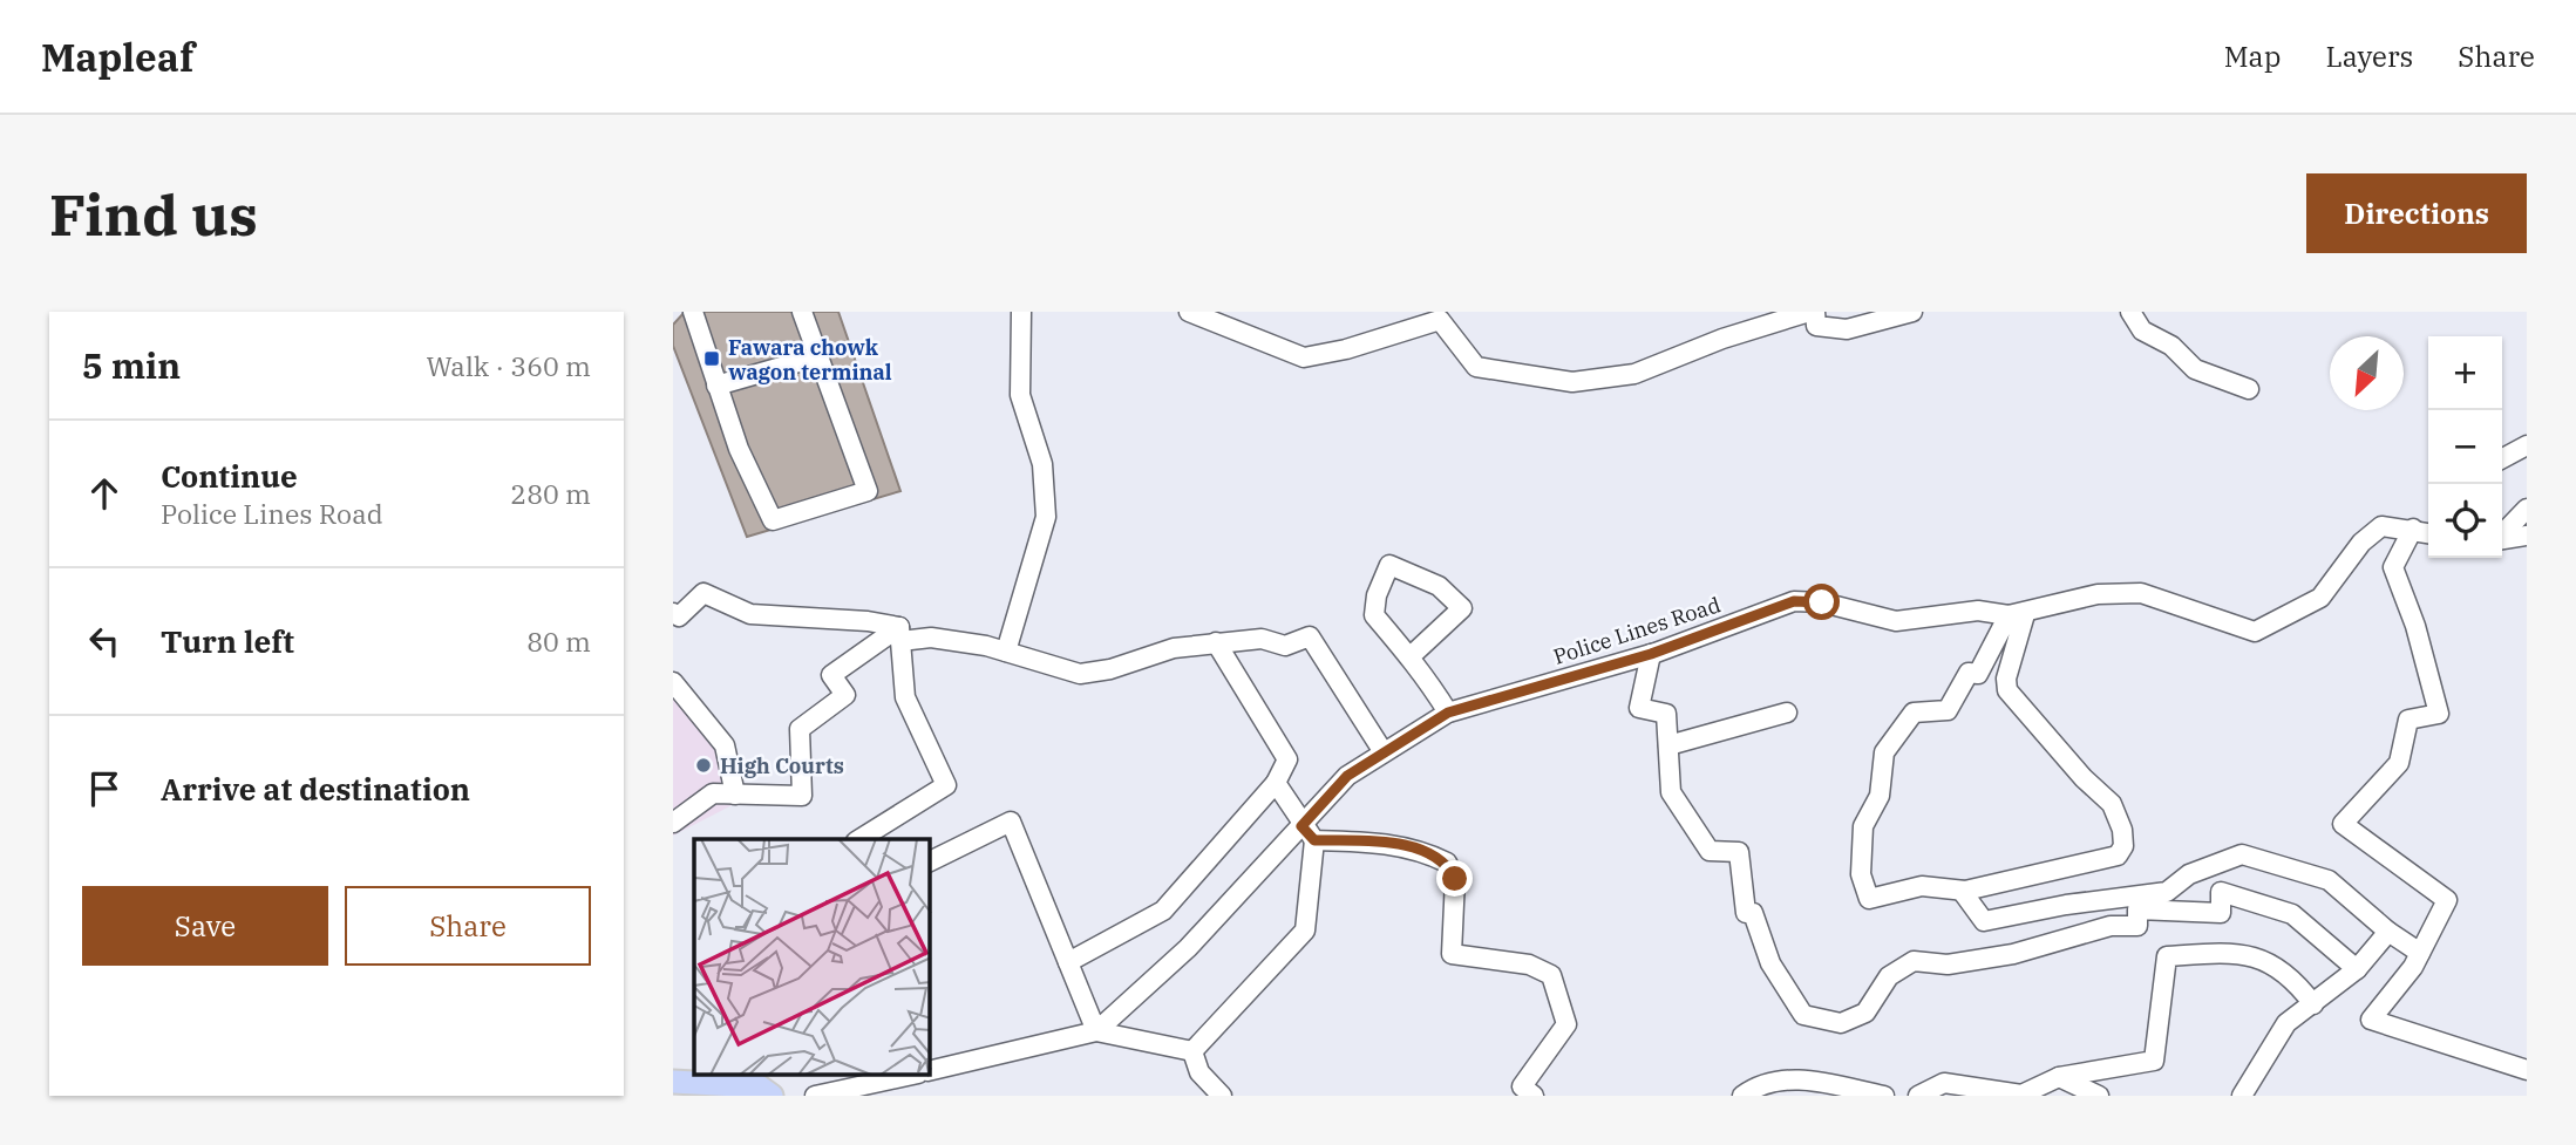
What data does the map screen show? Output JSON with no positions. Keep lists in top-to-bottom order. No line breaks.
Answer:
{"streets":{"street":["Police Lines Road"]},"places":{"transit":["Fawara chowk wagon terminal"],"other":["High Courts"]},"north":"bottom left","page":{"header":"Mapleaf","nav":["Map","Layers","Share"],"buttons":["Directions",["Save","Share"]],"title":"Find us","heading":["5 min","Walk · 360 m"],"map_buttons":["+","−"],"list":[["Continue","Police Lines Road","280 m"],["Turn left","80 m"],"Arrive at destination"]}}
